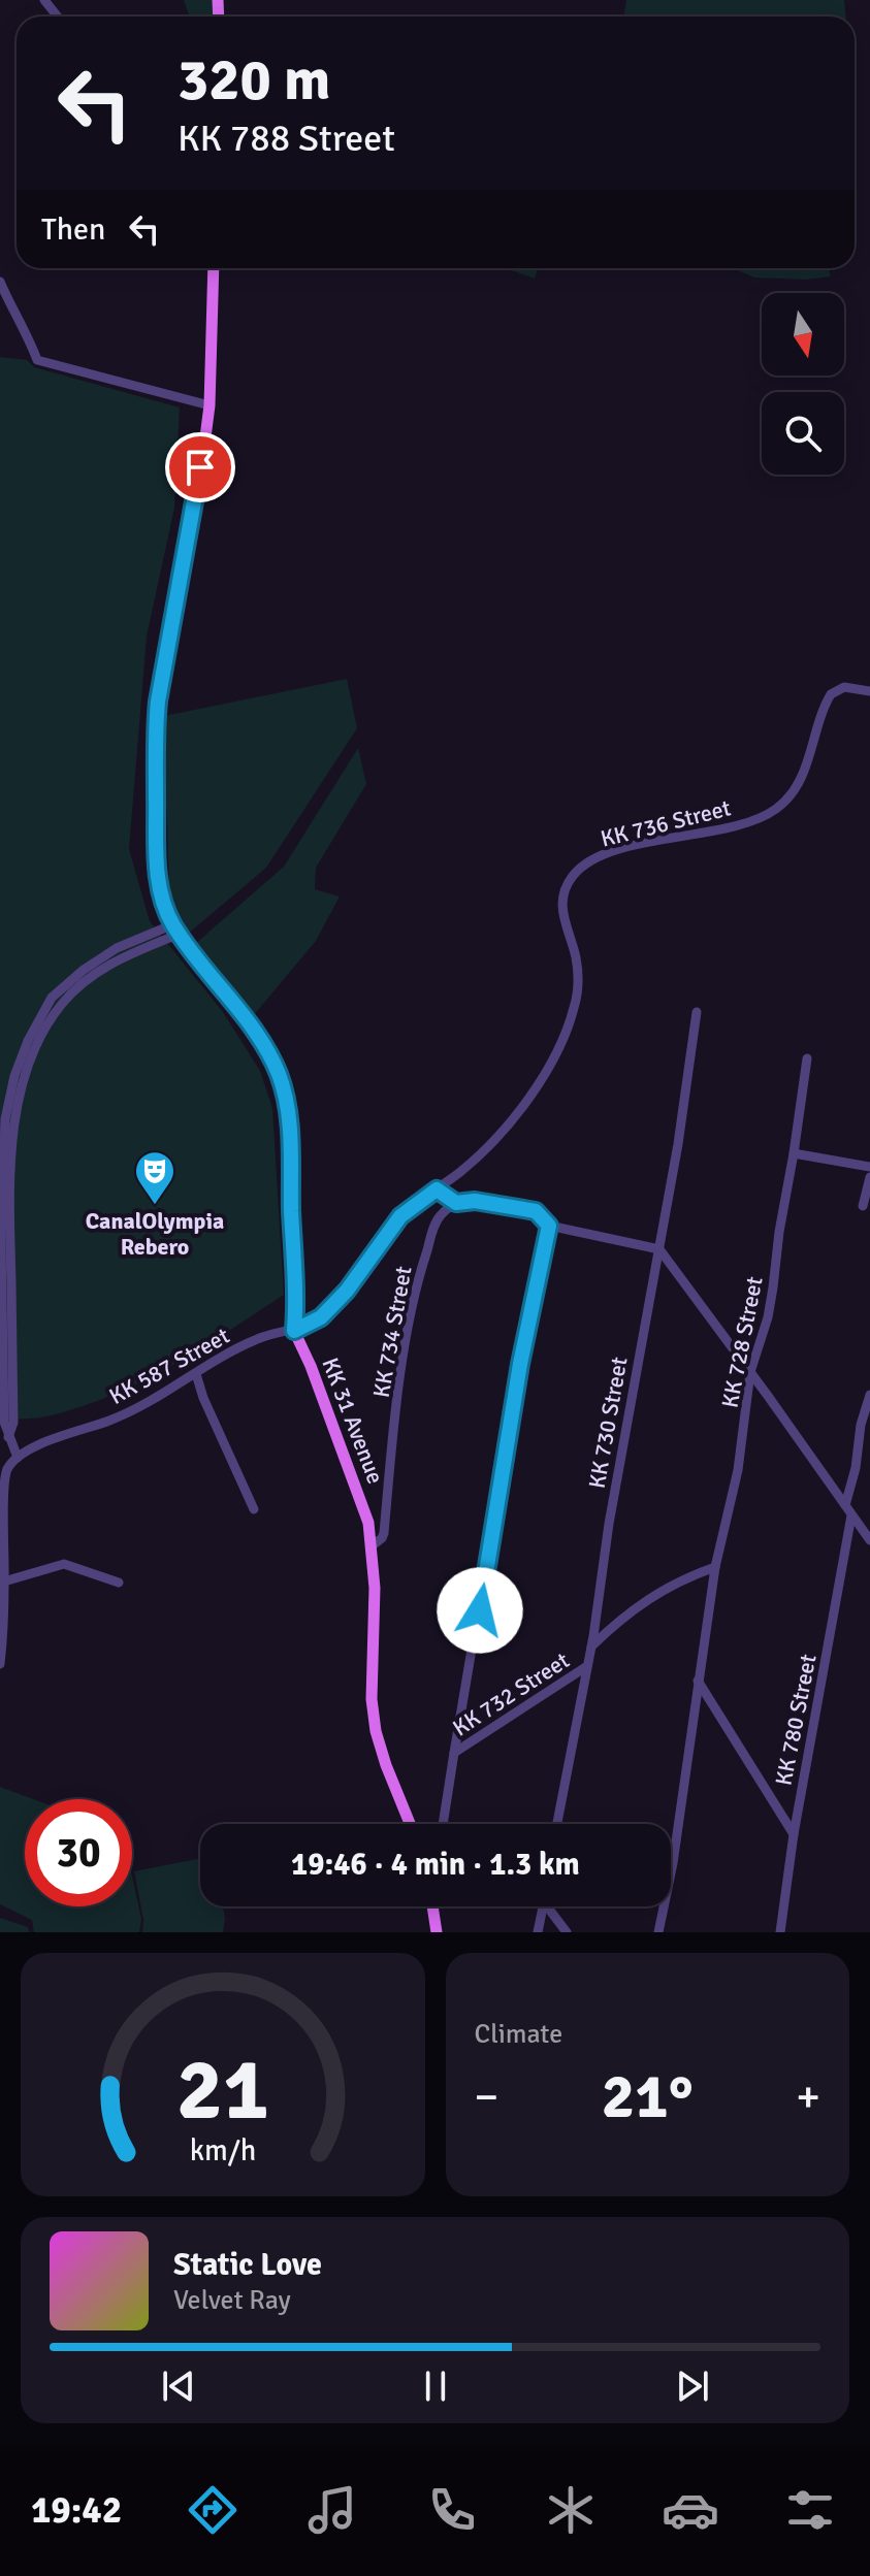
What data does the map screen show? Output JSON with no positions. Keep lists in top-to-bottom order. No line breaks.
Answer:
{"streets":{"main road":["KK 31 Avenue"],"street":["KK 736 Street","KK 734 Street","KK 728 Street","KK 587 Street","KK 730 Street","KK 732 Street","KK 780 Street"]},"crossings":[["KK 736 Street","KK 587 Street"],["KK 736 Street","KK 31 Avenue"],["KK 734 Street","KK 31 Avenue"],["KK 728 Street","KK 732 Street"],["KK 587 Street","KK 31 Avenue"],["KK 730 Street","KK 732 Street"]],"places":{"theatre":["CanalOlympia Rebero"]},"north":"bottom","page":{"turn":["320 m","KK 788 Street"],"then":"Then","limit":"30","trip":"19:46 · 4 min · 1.3 km","tile":"Climate","heat":["−","21°","+"],"song":["Static Love","Velvet Ray"],"tabs":"19:42","gauge":["21","km/h"]}}
